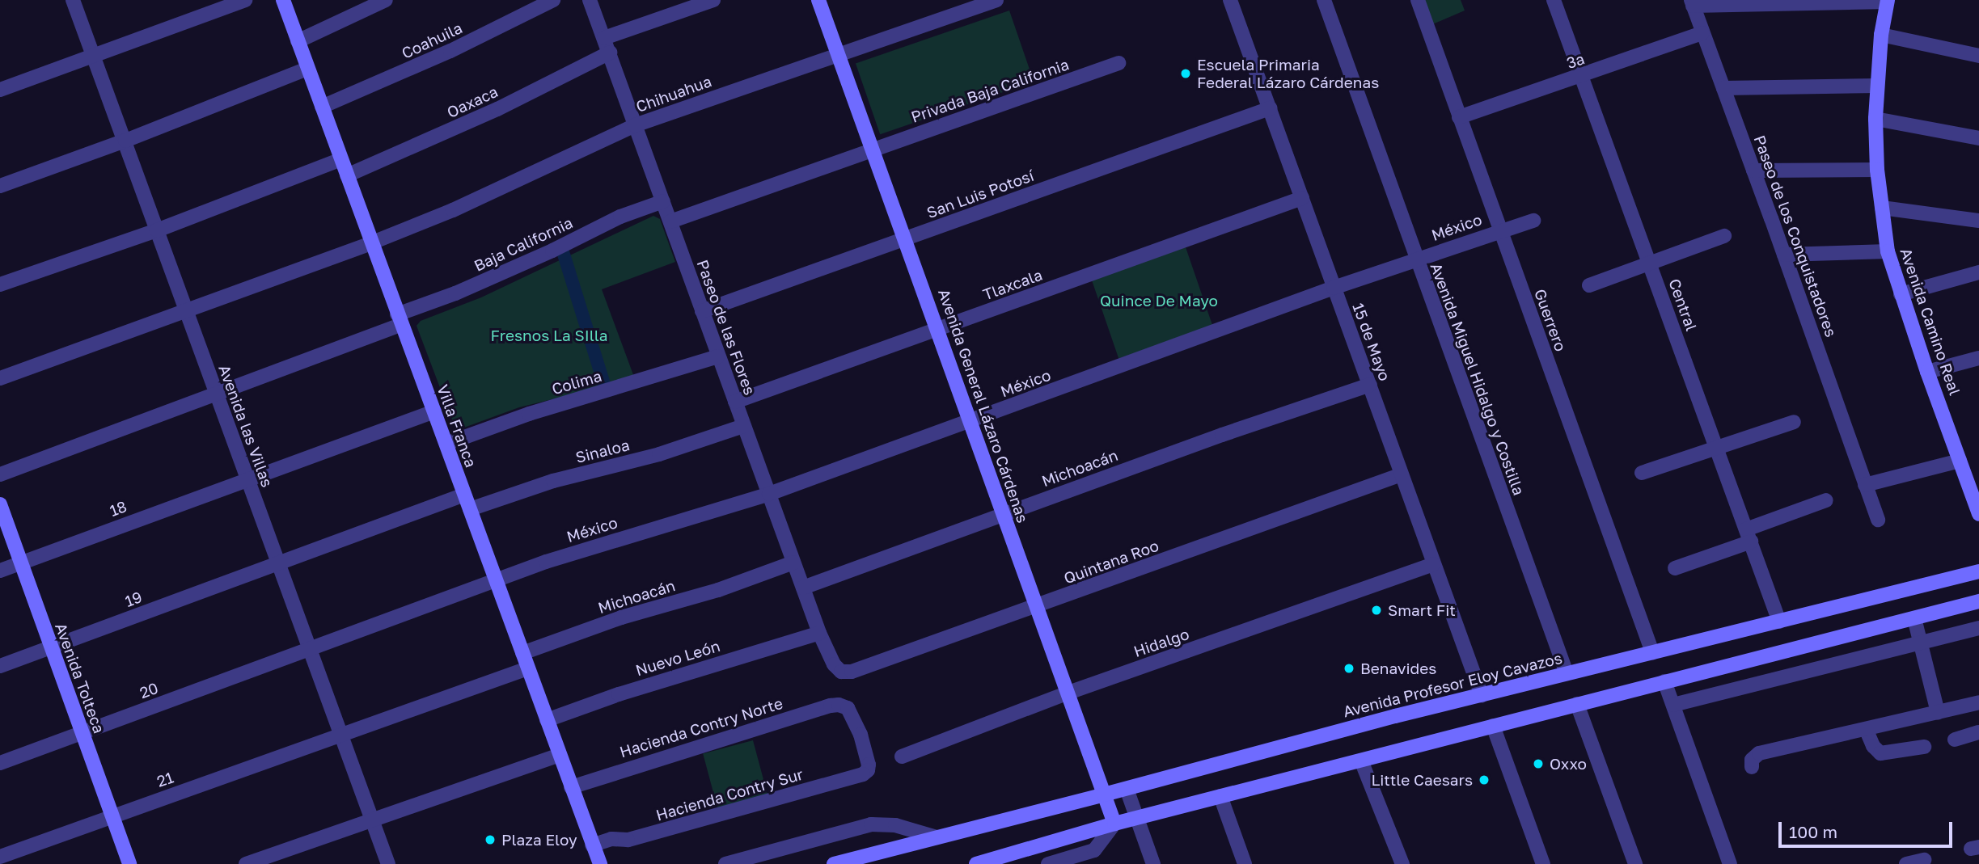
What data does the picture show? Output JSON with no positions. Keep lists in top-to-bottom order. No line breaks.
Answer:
{"streets":{"street":["Coahuila","3a","Privada Baja California","Chihuahua","Oaxaca","San Luis Potosí","México","Paseo de los Conquistadores","Baja California","Tlaxcala","Central","Guerrero","Avenida Camino Real","Paseo de las Flores","15 de Mayo","Avenida Miguel Hidalgo y Costilla","Colima","Avenida General Lázaro Cárdenas","Avenida las Villas","Villa Franca","Sinaloa","Michoacán","18","Quintana Roo","19","Hidalgo","Nuevo León","Avenida Tolteca","Avenida Profesor Eloy Cavazos","20","Hacienda Contry Norte","21","Hacienda Contry Sur"]},"crossings":[["Coahuila","Villa Franca"],["3a","Paseo de los Conquistadores"],["3a","Central"],["3a","Guerrero"],["Privada Baja California","Avenida General Lázaro Cárdenas"],["Chihuahua","Paseo de las Flores"],["Chihuahua","Avenida General Lázaro Cárdenas"],["Chihuahua","Avenida las Villas"],["Chihuahua","Villa Franca"],["Oaxaca","Paseo de las Flores"],["Oaxaca","Villa Franca"],["San Luis Potosí","Paseo de las Flores"],["San Luis Potosí","15 de Mayo"],["San Luis Potosí","Avenida General Lázaro Cárdenas"],["México","Guerrero"],["México","Paseo de las Flores"],["México","15 de Mayo"],["México","Avenida Miguel Hidalgo y Costilla"],["México","Avenida General Lázaro Cárdenas"],["México","Avenida las Villas"],["México","Villa Franca"],["México","20"],["Baja California","Paseo de las Flores"],["Baja California","Avenida las Villas"],["Baja California","Villa Franca"],["Tlaxcala","Paseo de las Flores"],["Tlaxcala","15 de Mayo"],["Tlaxcala","Avenida General Lázaro Cárdenas"],["Central","Avenida Profesor Eloy Cavazos"],["Guerrero","Avenida Profesor Eloy Cavazos"],["Paseo de las Flores","Colima"],["Paseo de las Flores","Sinaloa"],["Paseo de las Flores","Michoacán"],["Paseo de las Flores","Quintana Roo"],["Paseo de las Flores","Nuevo León"],["15 de Mayo","Michoacán"],["15 de Mayo","Quintana Roo"],["15 de Mayo","Hidalgo"],["15 de Mayo","Avenida Profesor Eloy Cavazos"],["Avenida Miguel Hidalgo y Costilla","Avenida Profesor Eloy Cavazos"],["Colima","Villa Franca"],["Avenida General Lázaro Cárdenas","Michoacán"],["Avenida General Lázaro Cárdenas","Quintana Roo"],["Avenida General Lázaro Cárdenas","Hidalgo"],["Avenida General Lázaro Cárdenas","Avenida Profesor Eloy Cavazos"],["Avenida las Villas","18"],["Avenida las Villas","19"],["Avenida las Villas","20"],["Avenida las Villas","21"],["Villa Franca","Sinaloa"],["Villa Franca","Michoacán"],["Villa Franca","18"],["Villa Franca","19"],["Villa Franca","Nuevo León"],["Villa Franca","Hacienda Contry Norte"],["Villa Franca","21"],["Villa Franca","Hacienda Contry Sur"],["18","Avenida Tolteca"],["19","Avenida Tolteca"],["Avenida Tolteca","20"],["Avenida Tolteca","21"],["Hacienda Contry Norte","Hacienda Contry Sur"]],"parks":["Quince De Mayo","Fresnos La SIlla"],"places":["Escuela Primaria Federal Lázaro Cárdenas","Smart Fit","Benavides","Oxxo","Little Caesars","Plaza Eloy"],"scale_bar":"100 m"}
